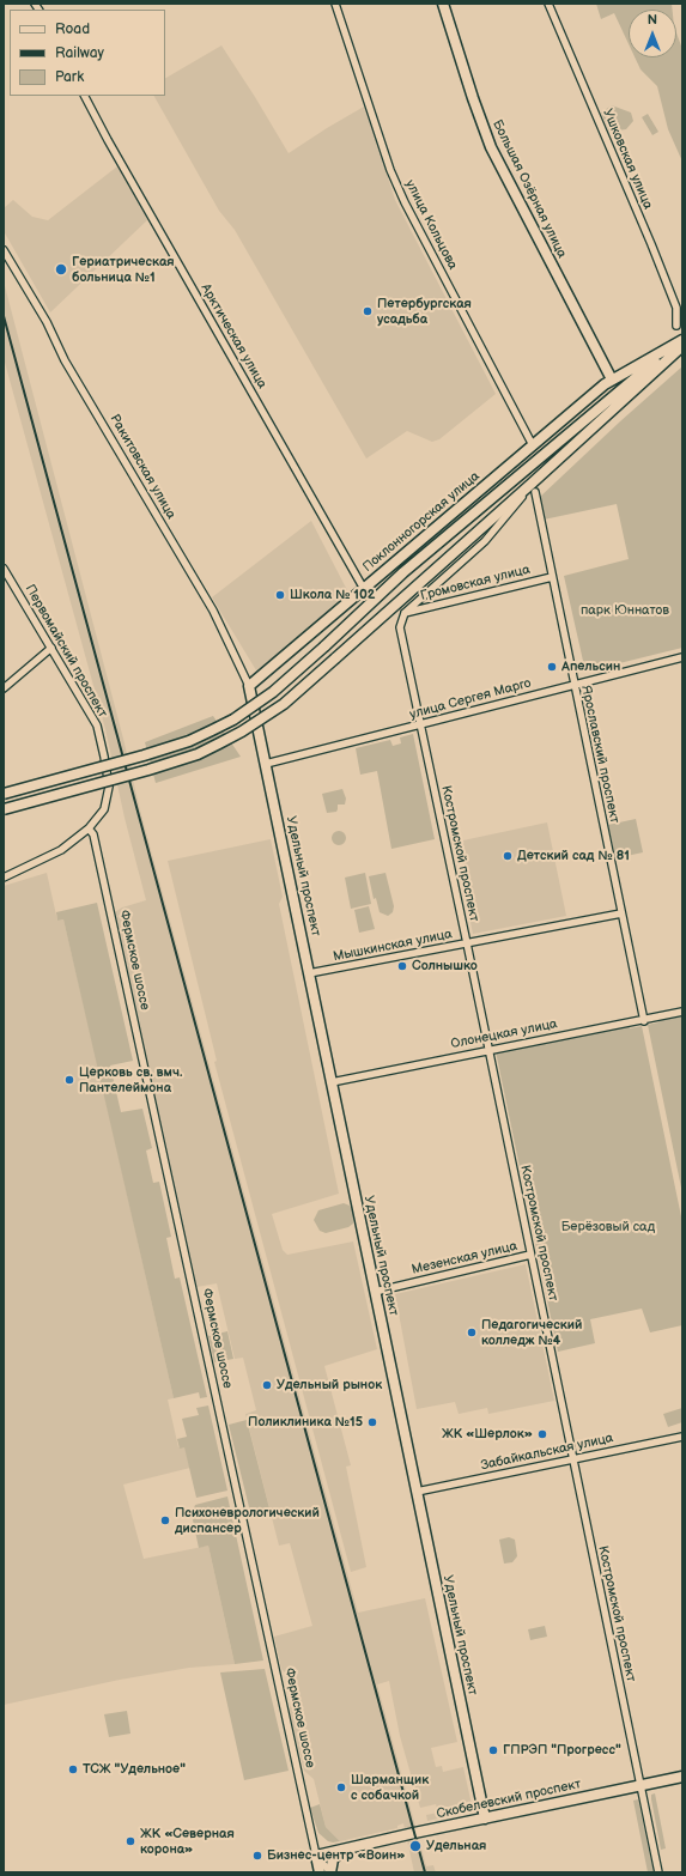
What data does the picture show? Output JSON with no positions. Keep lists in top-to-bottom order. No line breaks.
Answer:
{"streets":{"street":["Ушковская улица","Большая Озёрная улица","улица Кольцова","Арктическая улица","Ракитовская улица","Поклонногорская улица","Громовская улица","Первомайский проспект","улица Сергея Марго","Ярославский проспект","Костромской проспект","Удельный проспект","Мышкинская улица","Фермское шоссе","Олонецкая улица","Мезенская улица","Забайкальская улица","Скобелевский проспект"]},"crossings":[["Большая Озёрная улица","Поклонногорская улица"],["улица Кольцова","Поклонногорская улица"],["Арктическая улица","Поклонногорская улица"],["Ракитовская улица","Поклонногорская улица"],["Ракитовская улица","Удельный проспект"],["Громовская улица","Ярославский проспект"],["Громовская улица","Костромской проспект"],["Первомайский проспект","Фермское шоссе"],["улица Сергея Марго","Ярославский проспект"],["улица Сергея Марго","Костромской проспект"],["улица Сергея Марго","Удельный проспект"],["Ярославский проспект","Мышкинская улица"],["Ярославский проспект","Олонецкая улица"],["Костромской проспект","Мышкинская улица"],["Костромской проспект","Олонецкая улица"],["Костромской проспект","Мезенская улица"],["Костромской проспект","Забайкальская улица"],["Костромской проспект","Скобелевский проспект"],["Удельный проспект","Мышкинская улица"],["Удельный проспект","Олонецкая улица"],["Удельный проспект","Мезенская улица"],["Удельный проспект","Забайкальская улица"],["Удельный проспект","Скобелевский проспект"],["Фермское шоссе","Скобелевский проспект"]],"parks":["парк Юннатов","Берёзовый сад"],"places":["Гериатрическая больница №1","Петербургская усадьба","Школа № 102","Апельсин","Детский сад № 81","Солнышко","Церковь св. вмч. Пантелеймона","Педагогический колледж №4","Удельный рынок","Поликлиника №15","ЖК «Шерлок»","Психоневрологический диспансер","ГПРЭП \"Прогресс\"","ТСЖ \"Удельное\"","Шарманщик с собачкой","ЖК «Северная корона»","Удельная","Бизнес-центр «Воин»"],"legend":["Road","Railway","Park"],"north":"top"}
